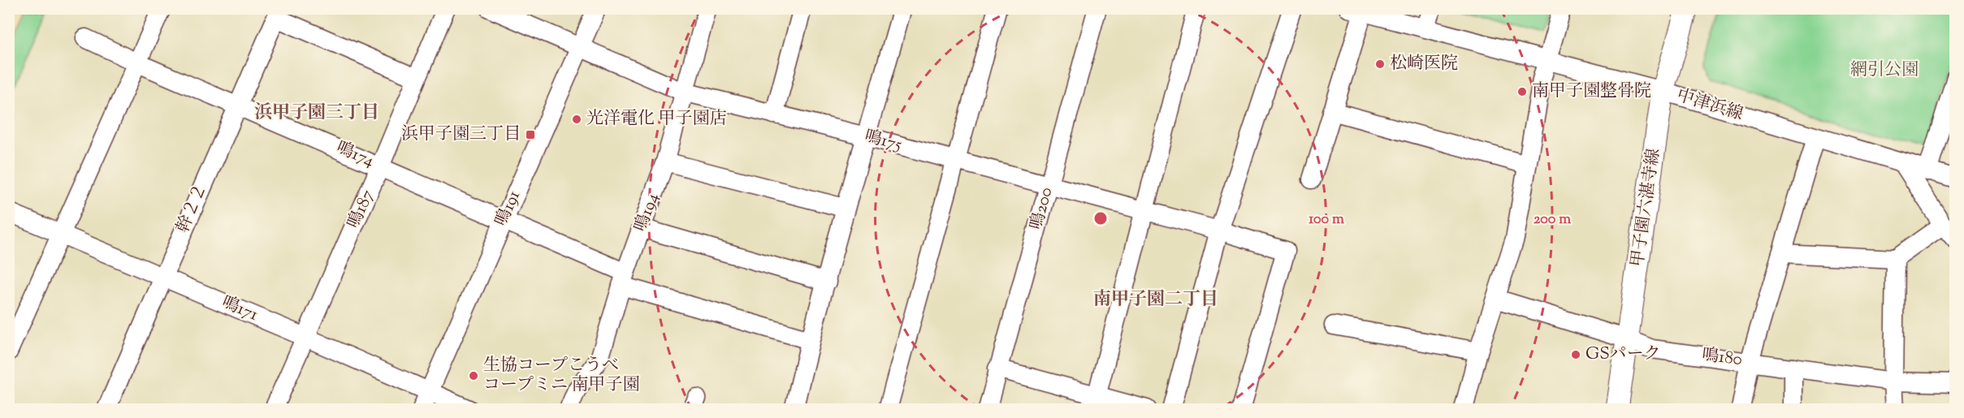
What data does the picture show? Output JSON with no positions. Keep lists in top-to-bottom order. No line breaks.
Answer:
{"streets":{"main road":["甲子園六湛寺線"],"street":["中津浜線","鳴175","鳴174","幹２２","鳴191","鳴200","鳴187","鳴194","鳴171","鳴180"]},"crossings":[["中津浜線","甲子園六湛寺線"],["鳴175","鳴191"],["鳴175","鳴200"],["鳴175","鳴194"],["鳴174","幹２２"],["鳴174","鳴191"],["鳴174","鳴187"],["鳴174","鳴194"],["甲子園六湛寺線","鳴180"],["幹２２","鳴171"],["鳴191","鳴171"],["鳴187","鳴171"]],"districts":["浜甲子園三丁目","南甲子園二丁目"],"parks":["網引公園"],"places":{"other":["松崎医院","南甲子園整骨院","光洋電化 甲子園店","GSパーク","生協コープこうべ コープミニ 南甲子園"],"transit":["浜甲子園三丁目"]},"rings":["100 m","200 m"]}
